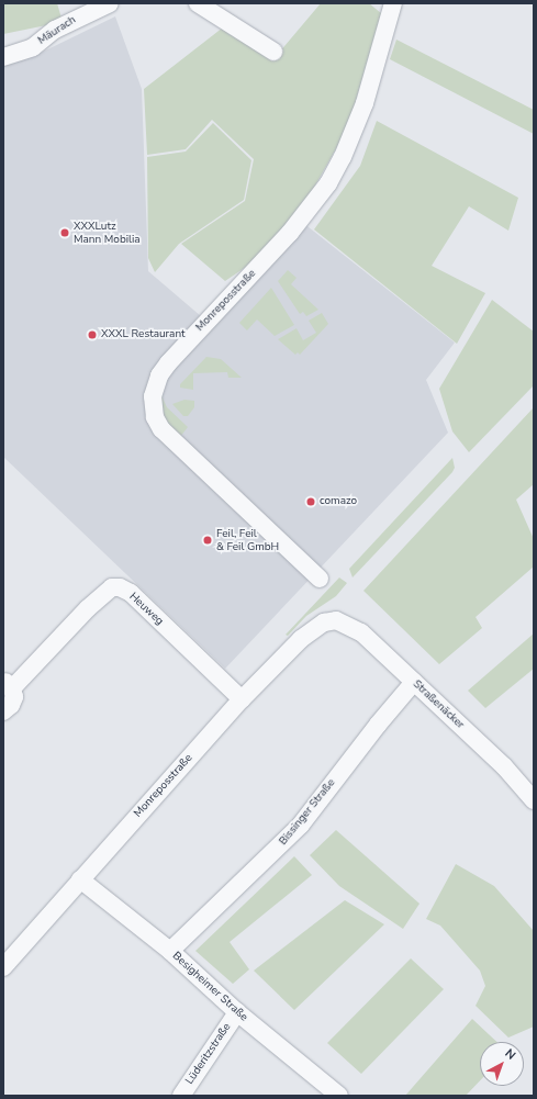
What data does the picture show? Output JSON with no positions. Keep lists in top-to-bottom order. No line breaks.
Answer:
{"streets":{"street":["Mäurach","Monreposstraße","Heuweg","Straßenäcker","Bissinger Straße","Besigheimer Straße","Lüderitzstraße"]},"crossings":[["Monreposstraße","Heuweg"],["Monreposstraße","Straßenäcker"],["Monreposstraße","Besigheimer Straße"],["Straßenäcker","Bissinger Straße"],["Bissinger Straße","Besigheimer Straße"],["Besigheimer Straße","Lüderitzstraße"]],"places":["XXXLutz Mann Mobilia","XXXL Restaurant","comazo","Feil, Feil & Feil GmbH"],"north":"top right"}
